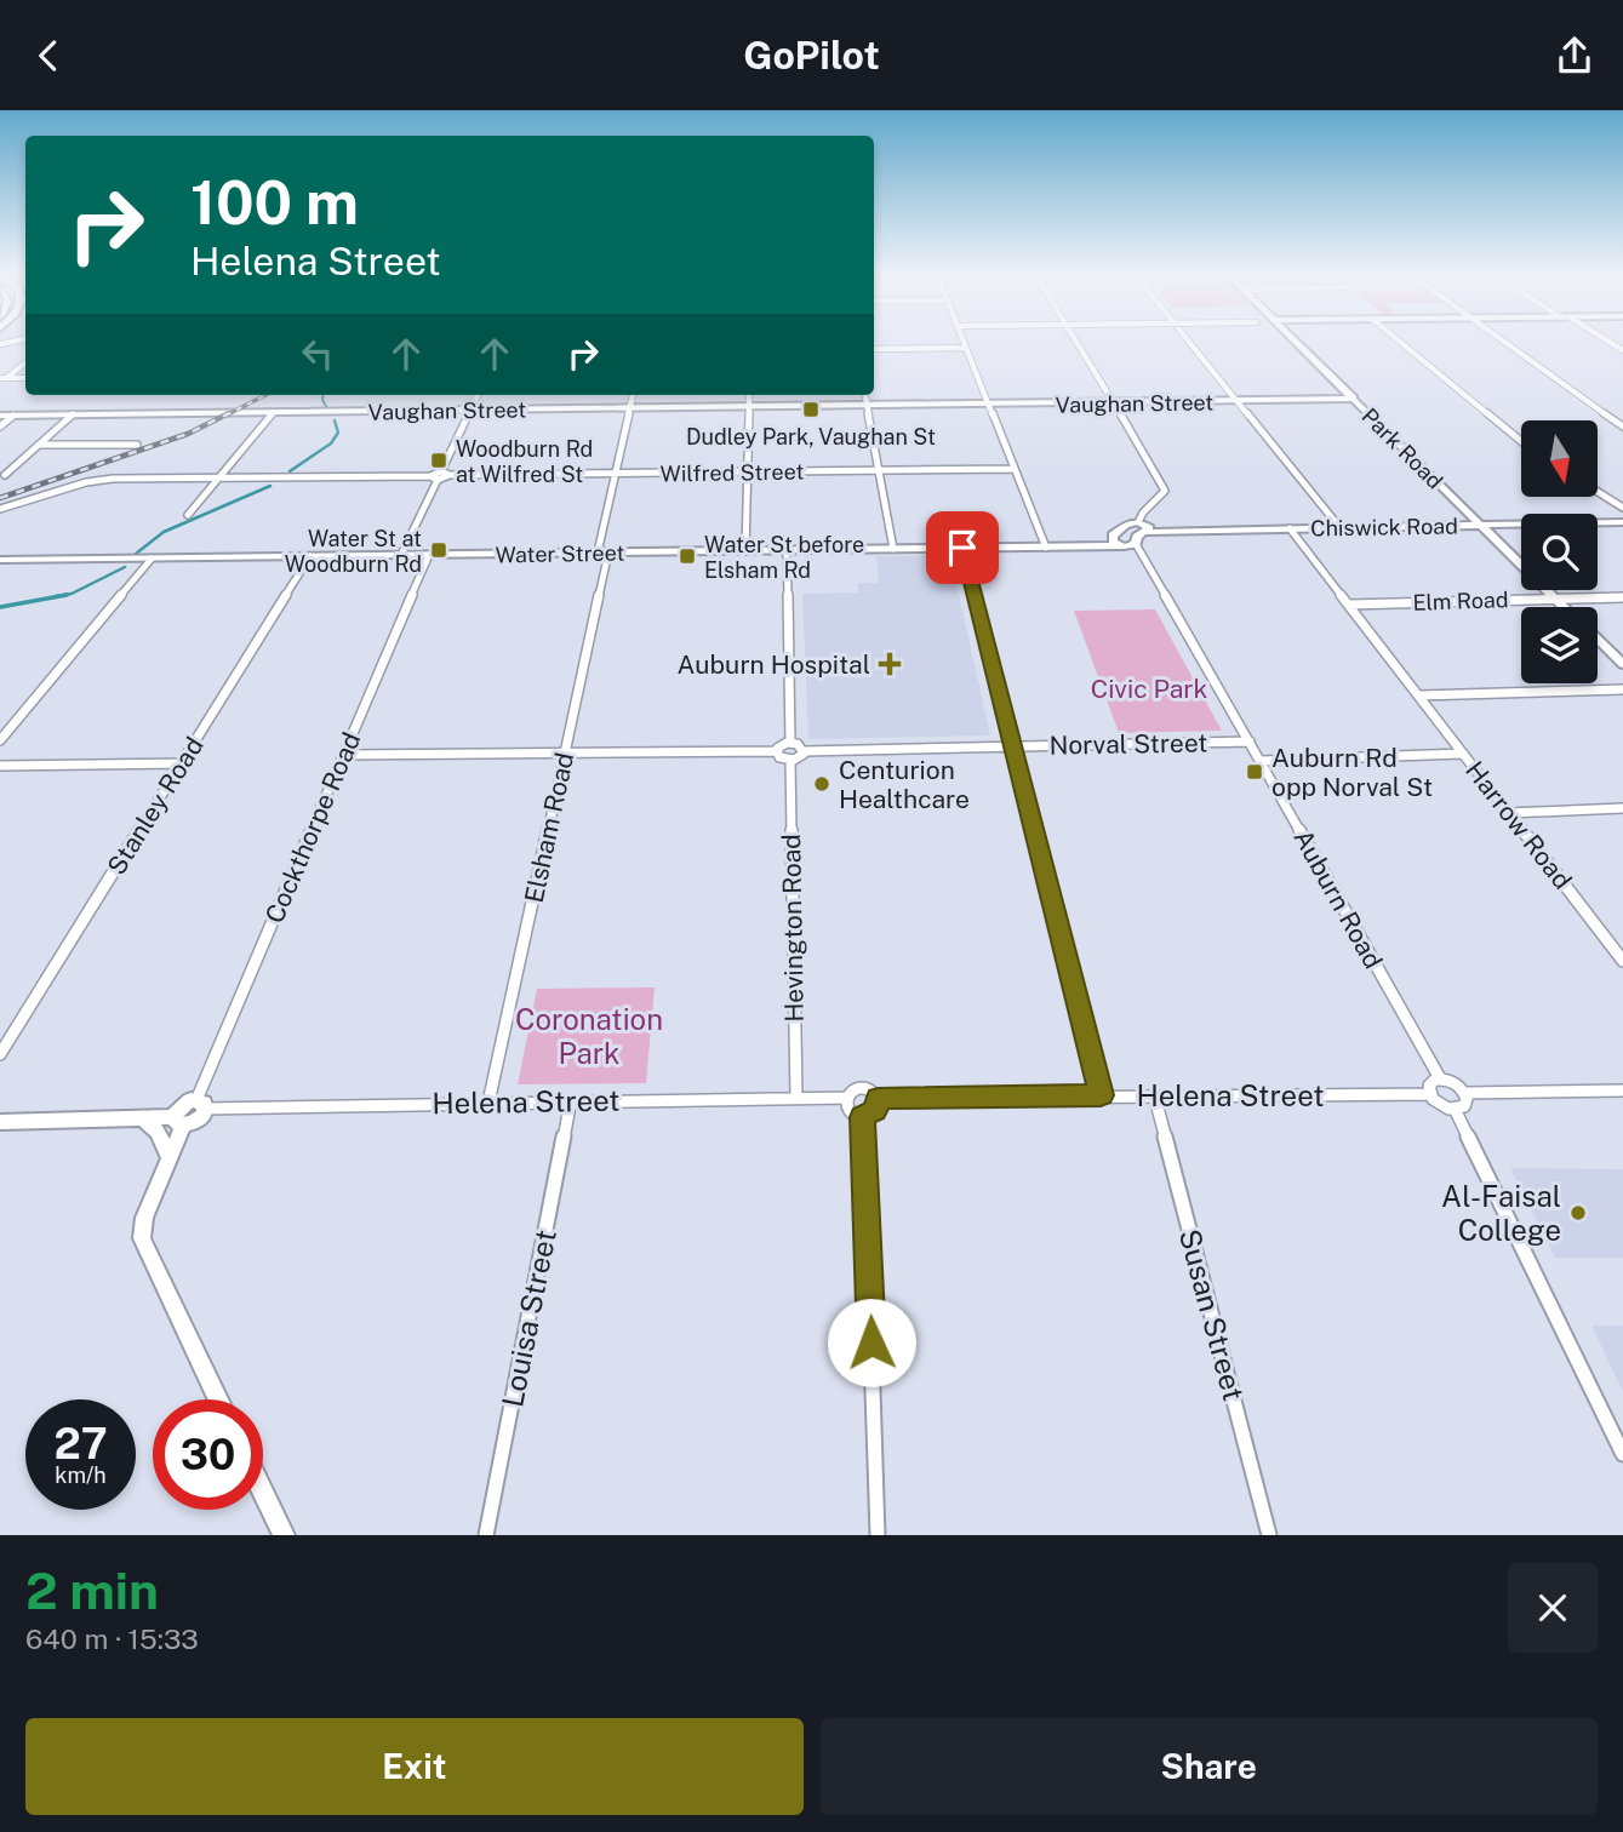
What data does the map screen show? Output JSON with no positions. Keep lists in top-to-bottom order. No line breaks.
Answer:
{"streets":{"main road":["Vaughan Street","Park Road"],"street":["Wilfred Street","Chiswick Road","Water Street","Elm Road","Norval Street","Stanley Road","Harrow Road","Cockthorpe Road","Elsham Road","Auburn Road","Hevington Road","Helena Street","Susan Street","Louisa Street"]},"crossings":[["Vaughan Street","Park Road"],["Vaughan Street","Elsham Road"],["Park Road","Chiswick Road"],["Park Road","Elm Road"],["Wilfred Street","Elsham Road"],["Chiswick Road","Harrow Road"],["Water Street","Stanley Road"],["Water Street","Cockthorpe Road"],["Water Street","Elsham Road"],["Water Street","Auburn Road"],["Elm Road","Harrow Road"],["Norval Street","Auburn Road"],["Norval Street","Hevington Road"],["Cockthorpe Road","Helena Street"],["Elsham Road","Helena Street"],["Auburn Road","Helena Street"],["Hevington Road","Helena Street"],["Helena Street","Susan Street"],["Helena Street","Louisa Street"]],"parks":["Civic Park","Coronation Park"],"places":{"transit":["Dudley Park, Vaughan St","Woodburn Rd at Wilfred St","Water St at Woodburn Rd","Water St before Elsham Rd","Auburn Rd opp Norval St"],"health":["Auburn Hospital"],"other":["Centurion Healthcare","Al-Faisal College"]},"north":"bottom","page":{"header":"GoPilot","turn":["100 m","Helena Street"],"speed":"27 km/h","limit":"30","heading":["2 min","640 m · 15:33"],"buttons":["Exit","Share"]}}
